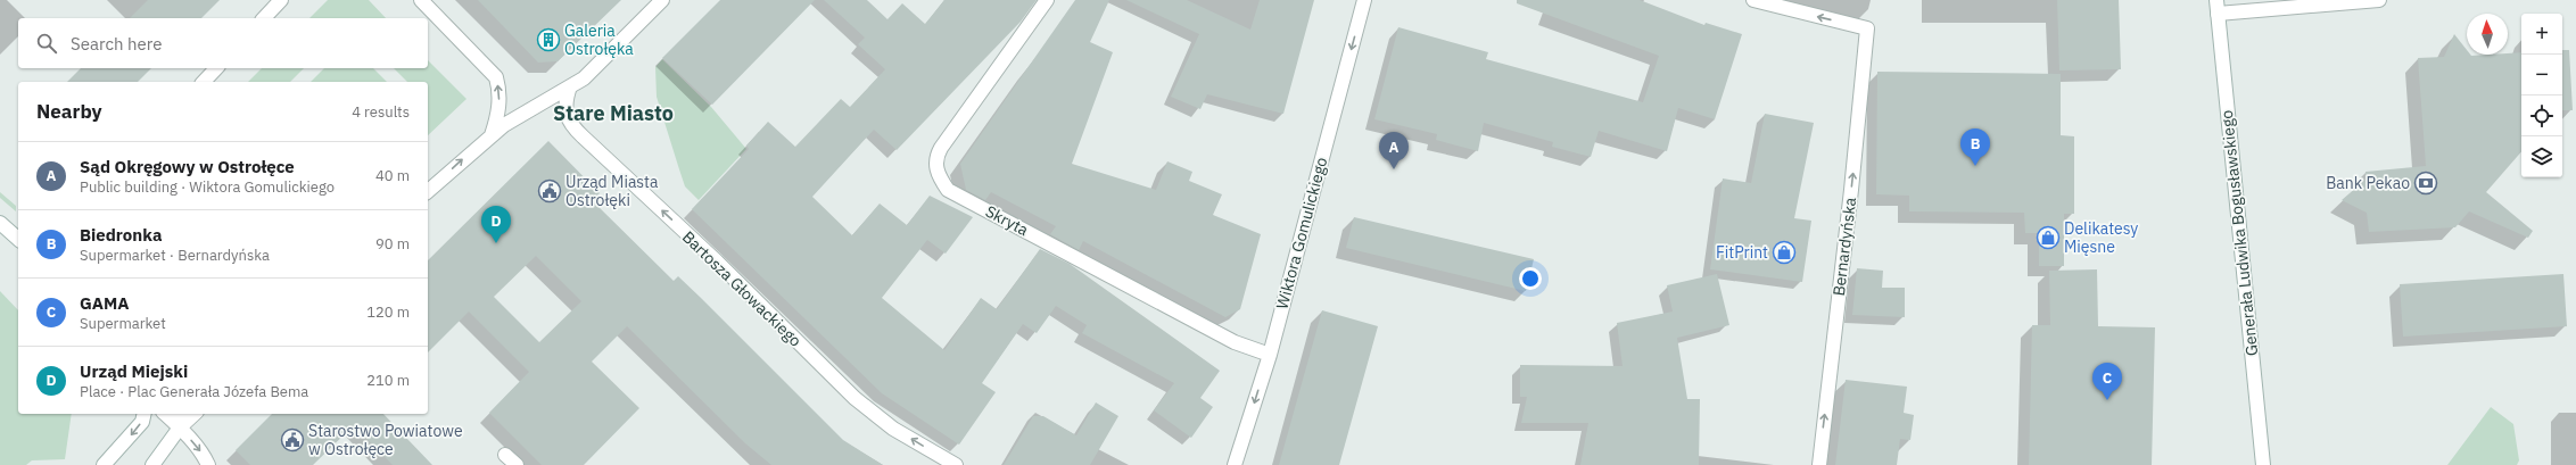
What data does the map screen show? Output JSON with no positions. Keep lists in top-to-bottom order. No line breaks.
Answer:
{"streets":{"street":["Skryta","Wiktora Gomulickiego","Generała Ludwika Bogusławskiego","Bernardyńska","Bartosza Głowackiego"]},"crossings":[["Skryta","Wiktora Gomulickiego"]],"one_way":["Wiktora Gomulickiego","Bernardyńska","Bartosza Głowackiego"],"districts":["Stare Miasto"],"places":{"building":["Galeria Ostrołęka"],"bank":["Bank Pekao"],"public building":["Urząd Miasta Ostrołęki","Starostwo Powiatowe w Ostrołęce"],"shop":["Delikatesy Mięsne","FitPrint"]},"north":"top","page":{"map_buttons":["+","−"],"search":"Search here","heading":["Nearby","4 results"],"pins":["B","A","D","C"],"list":[{"mark":"A","name":"Sąd Okręgowy w Ostrołęce","note":"Public building · Wiktora Gomulickiego","value":"40 m"},{"mark":"B","name":"Biedronka","note":"Supermarket · Bernardyńska","value":"90 m"},{"mark":"C","name":"GAMA","note":"Supermarket","value":"120 m"},{"mark":"D","name":"Urząd Miejski","note":"Place · Plac Generała Józefa Bema","value":"210 m"}]}}
